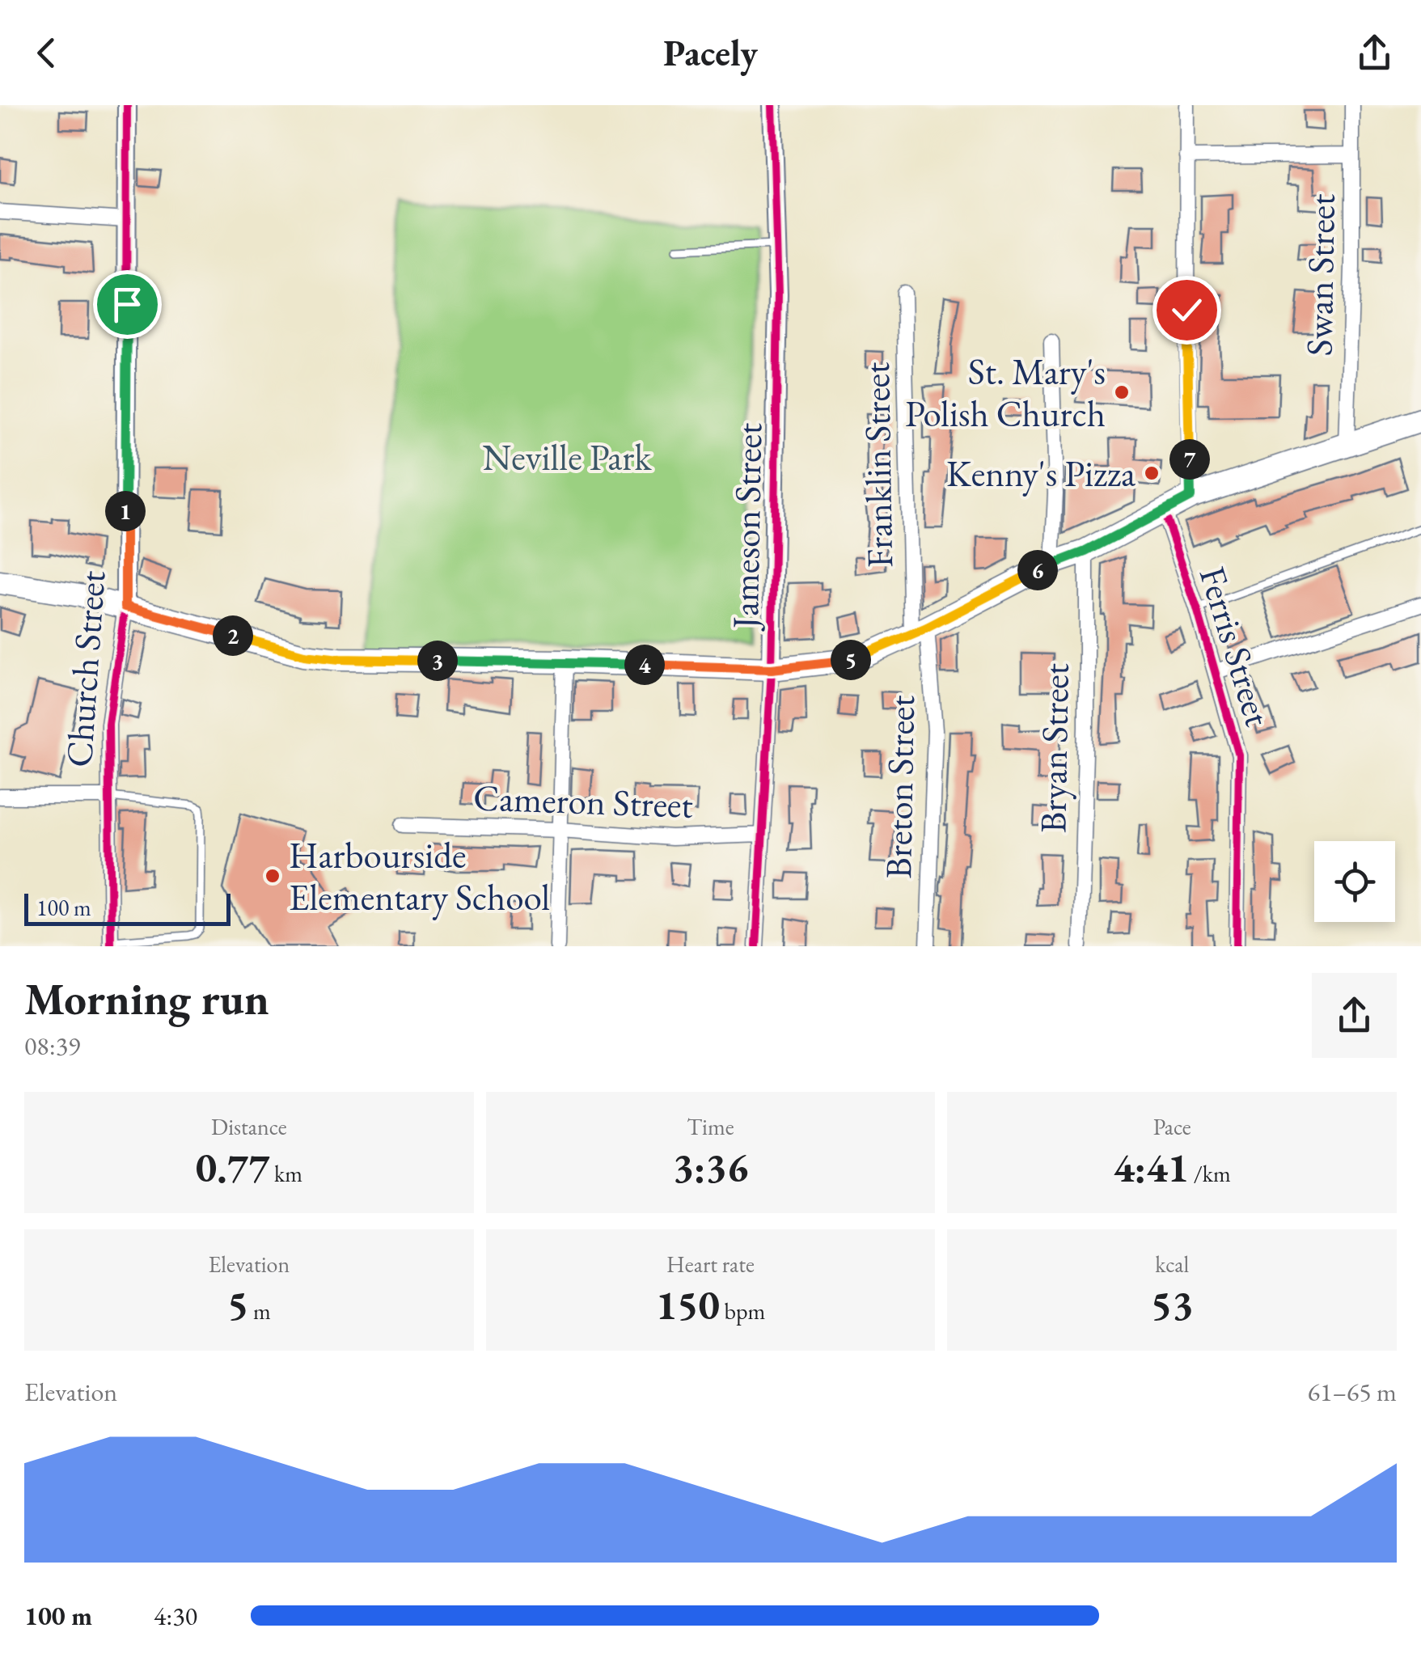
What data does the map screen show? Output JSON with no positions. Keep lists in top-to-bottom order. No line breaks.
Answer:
{"streets":{"street":["Swan Street","Franklin Street","Jameson Street","Ferris Street","Church Street","Bryan Street","Breton Street","Cameron Street"]},"crossings":[["Franklin Street","Breton Street"],["Jameson Street","Cameron Street"]],"parks":["Neville Park"],"places":["St. Mary's Polish Church","Kenny's Pizza","Harbourside Elementary School"],"scale_bar":"100 m","page":{"header":"Pacely","pins":["7","1","6","2","5","3","4"],"scale":"100 m","heading":["Morning run","08:39"],"stats":[["Distance","0.77 km"],["Time","3:36"],["Pace","4:41 /km"],["Elevation","5 m"],["Heart rate","150 bpm"],["kcal","53"]],"chart":["Elevation","61–65 m"],"list":[{"name":"100 m","note":"4:30"}]}}
